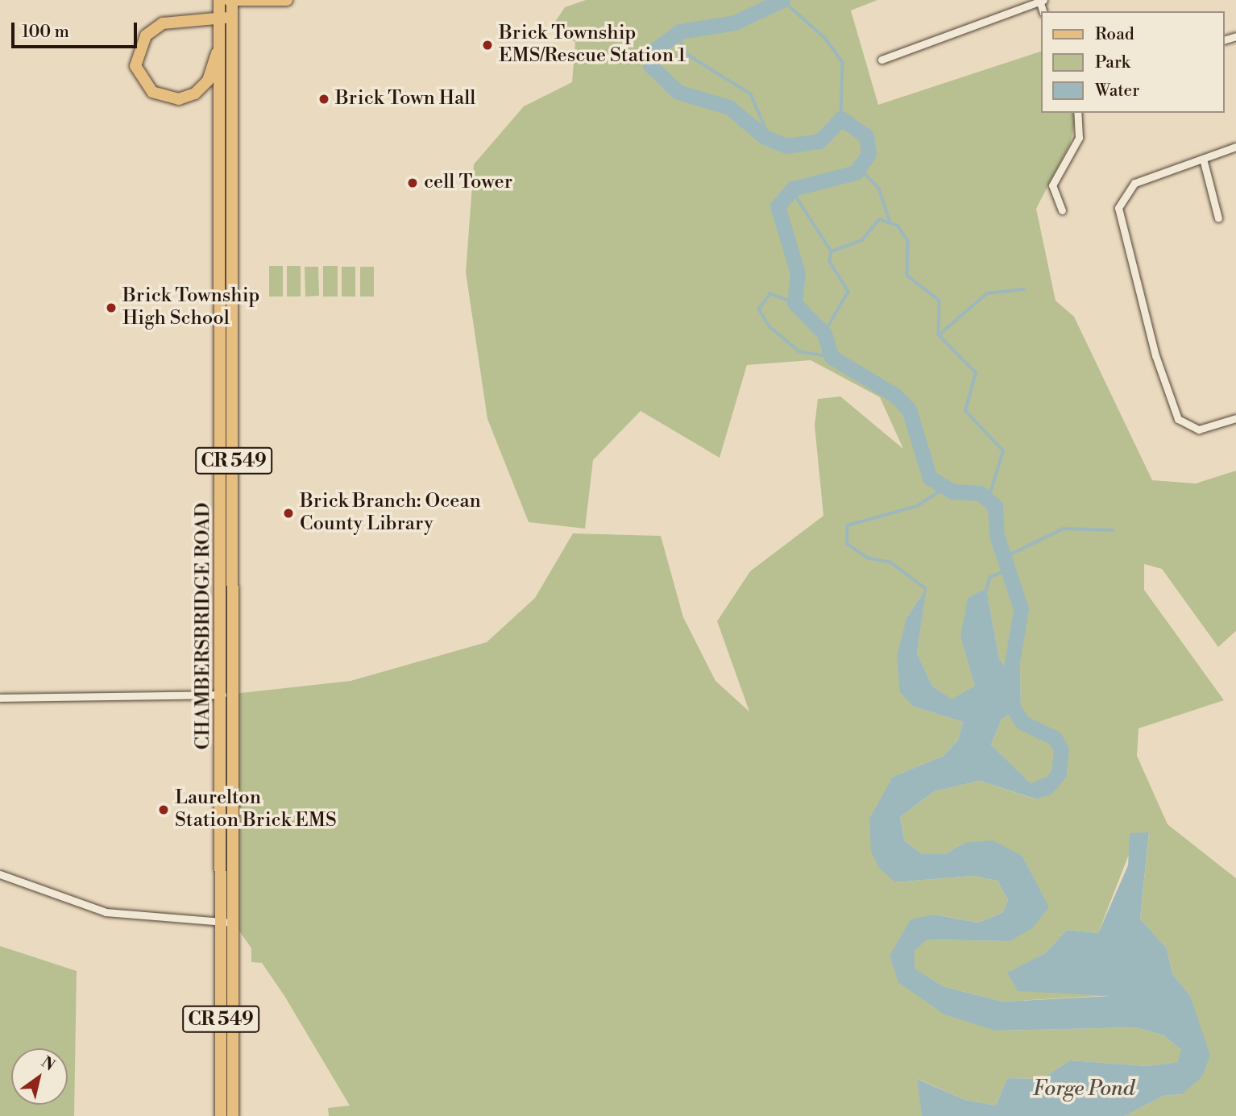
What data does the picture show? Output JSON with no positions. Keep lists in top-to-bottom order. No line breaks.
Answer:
{"streets":{"main road":["CR 549","CHAMBERSBRIDGE ROAD"]},"water":["Forge Pond"],"places":["Brick Township EMS/Rescue Station 1","Brick Town Hall","cell Tower","Brick Township High School","Brick Branch: Ocean County Library","Laurelton Station Brick EMS"],"legend":["Road","Park","Water"],"scale_bar":"100 m","north":"top right"}
